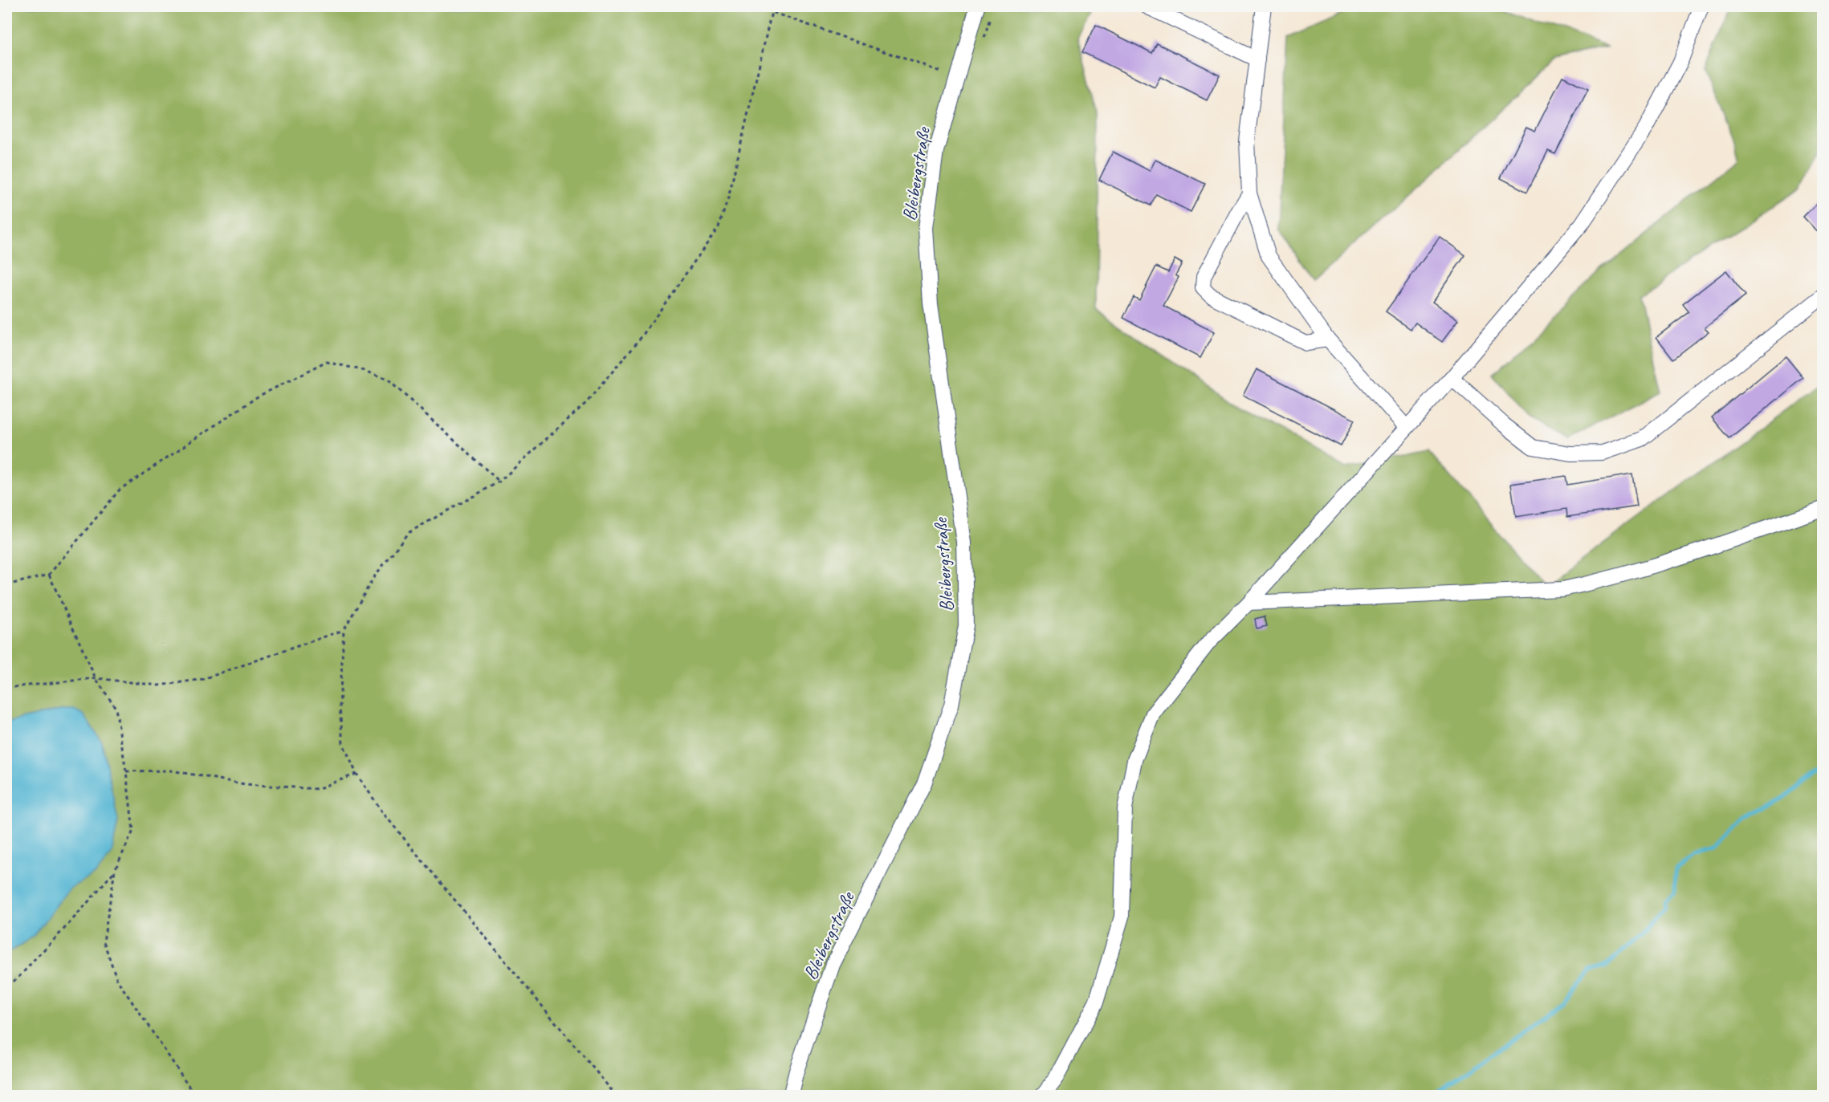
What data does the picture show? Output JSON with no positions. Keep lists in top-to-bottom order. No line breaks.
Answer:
{"streets":{"street":["Bleibergstraße"]}}
